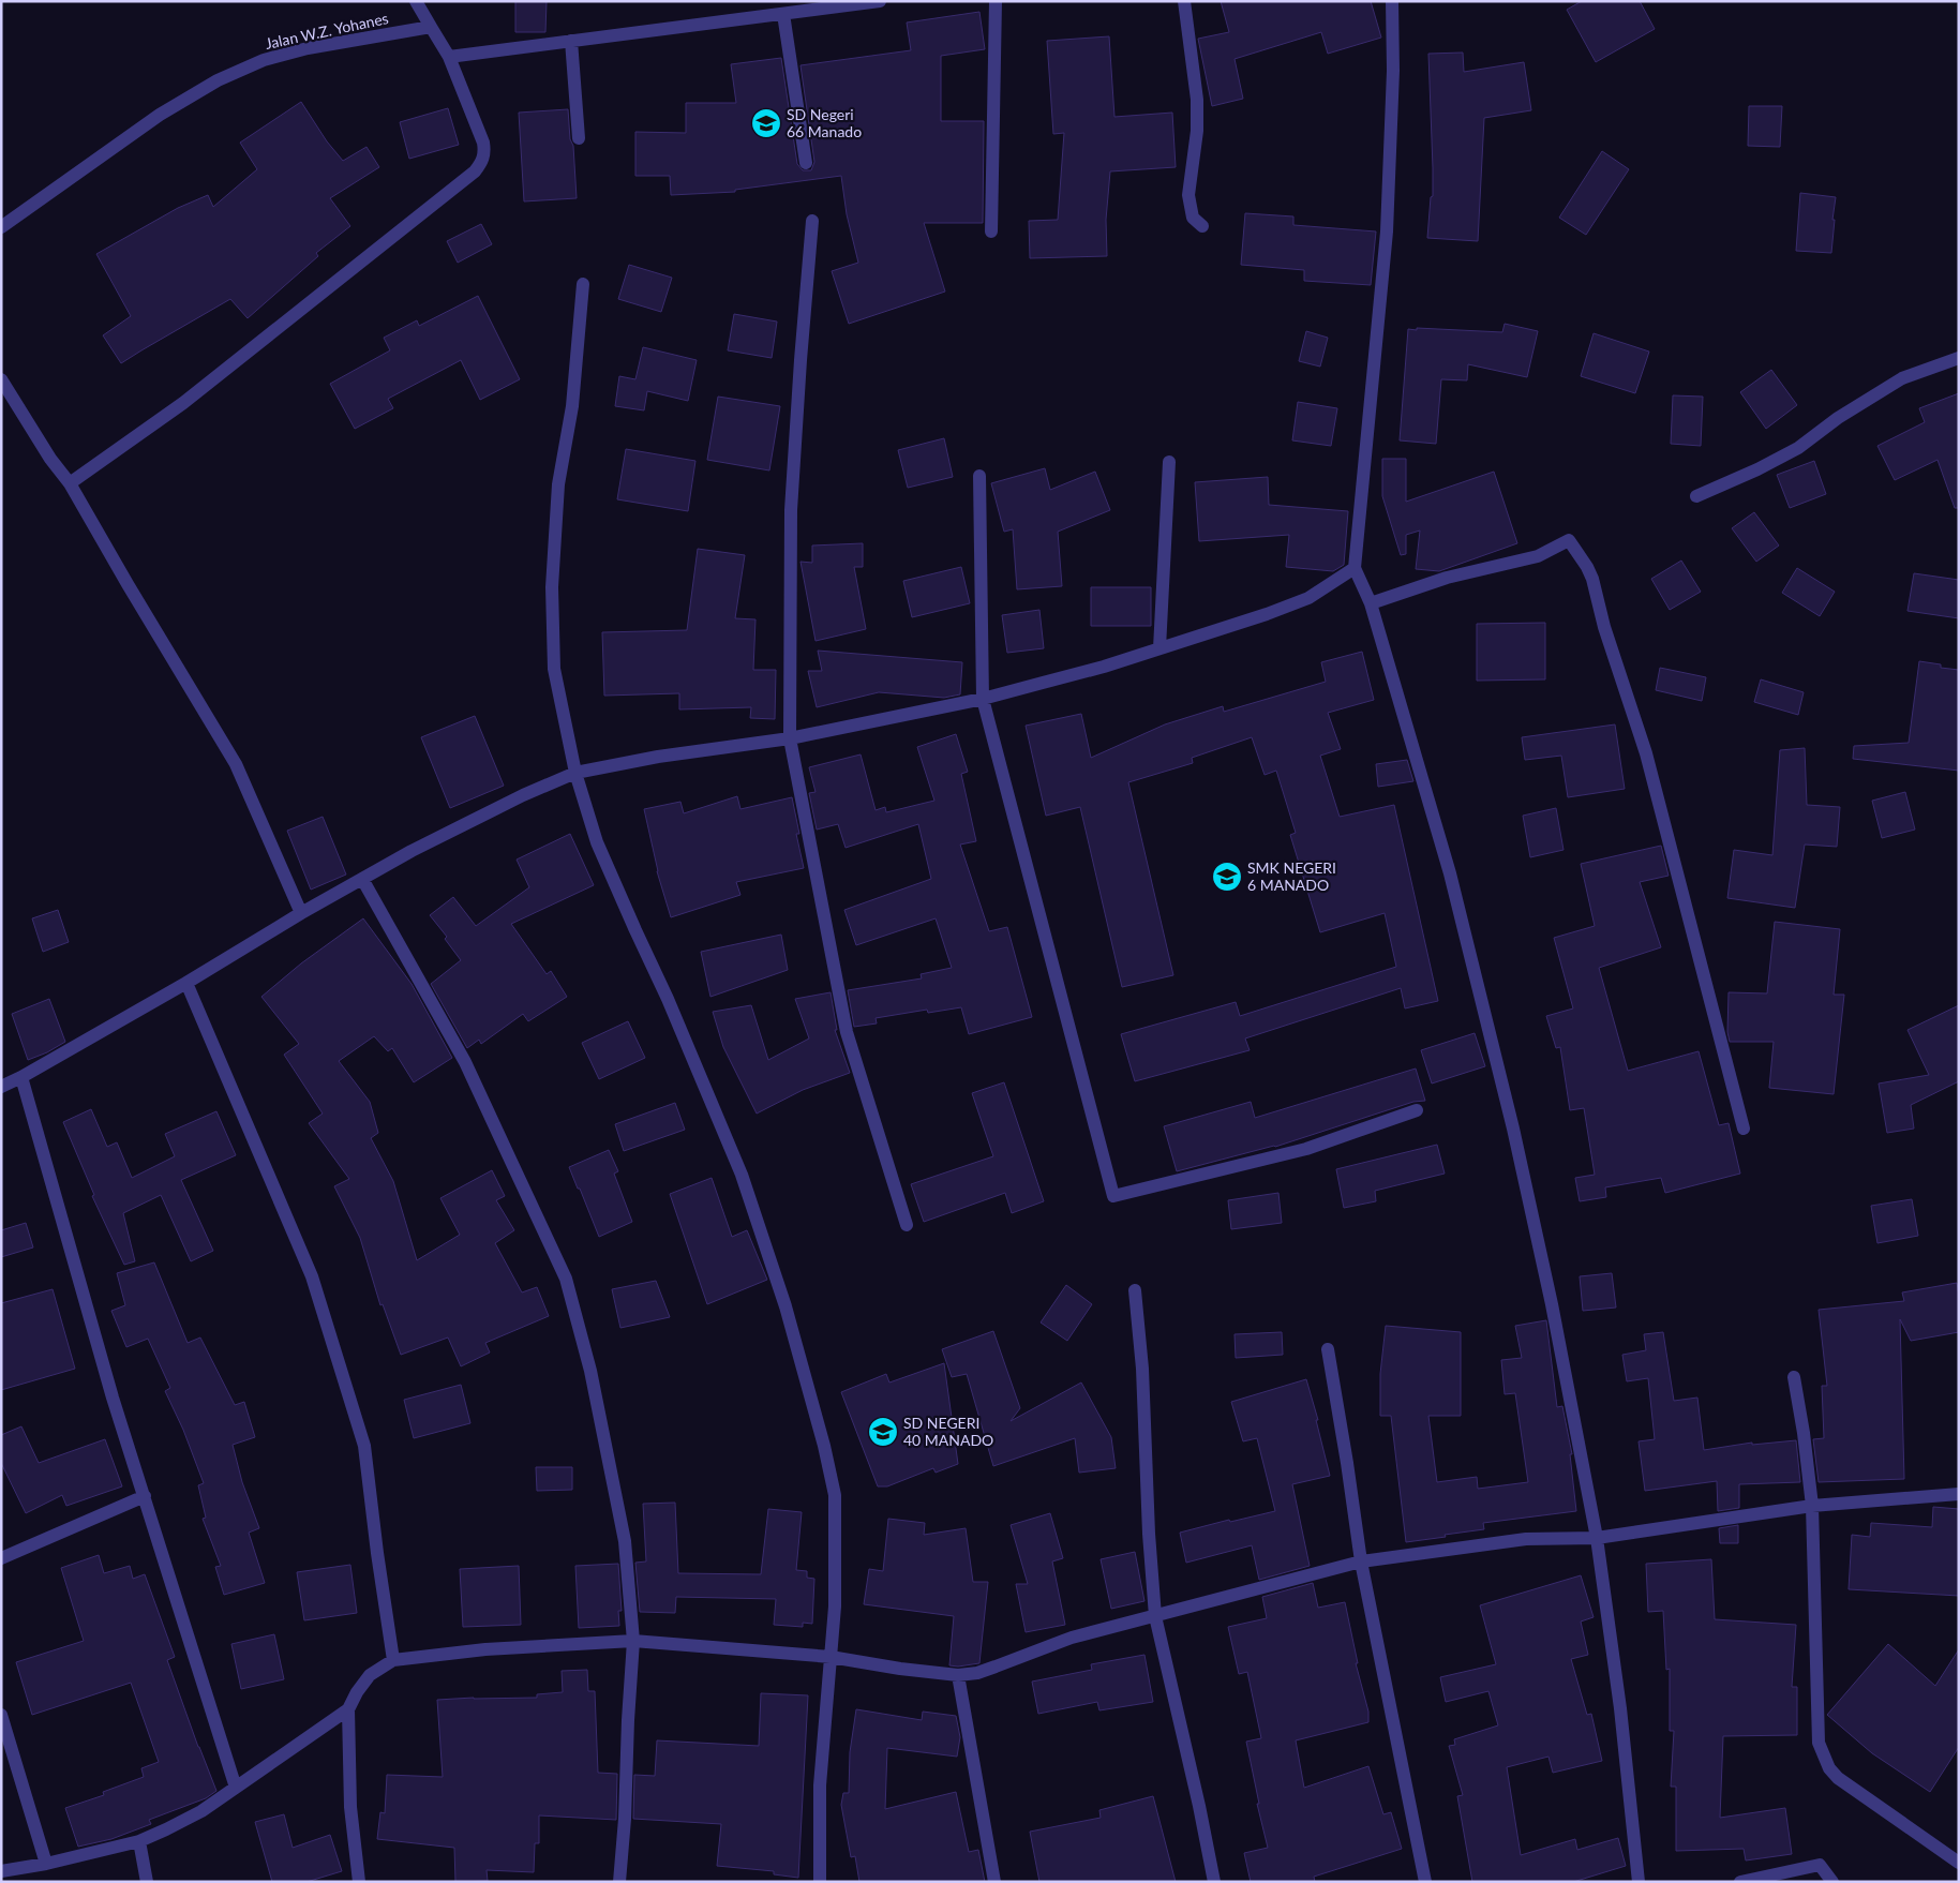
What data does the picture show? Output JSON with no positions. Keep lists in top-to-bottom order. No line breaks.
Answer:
{"streets":{"street":["Jalan W.Z. Yohanes"]},"places":{"school or university":["SD Negeri 66 Manado","SMK NEGERI 6 MANADO","SD NEGERI 40 MANADO"]}}
